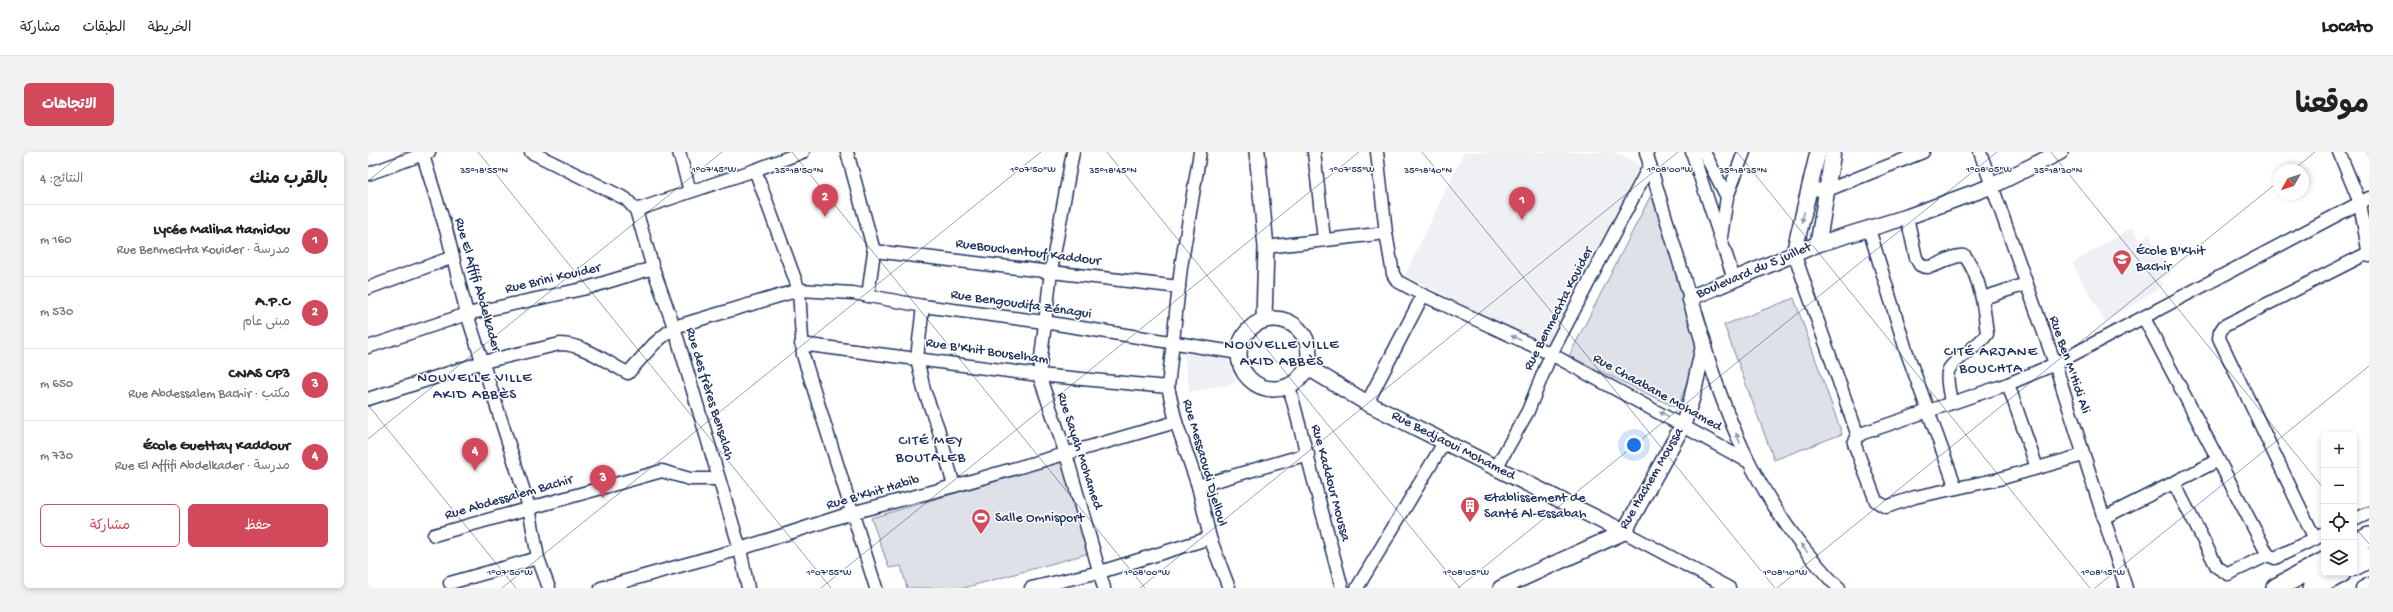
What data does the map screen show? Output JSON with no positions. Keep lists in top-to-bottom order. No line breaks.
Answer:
{"streets":{"street":["RueBouchentouf Kaddour","Boulevard du 5 juillet","Rue Brini Kouider","Rue El Affifi Abdelkader","Rue Bengoudifa Zénagui","Rue Benmechta Kouider","Rue B'Khit Bouselham","Rue Ben M'Hidi Ali","Rue Chaabane Mohamed","Rue des frères Bensalah","Rue Bedjaoui Mohamed","Rue Sayah Mohamed","Rue Messaoudi Djelloul","Rue Hachem Moussa","Rue Kaddour Moussa","Rue B'Khit Habib","Rue Abdessalem Bachir"]},"crossings":[["RueBouchentouf Kaddour","Rue Sayah Mohamed"],["RueBouchentouf Kaddour","Rue Messaoudi Djelloul"],["Boulevard du 5 juillet","Rue Ben M'Hidi Ali"],["Boulevard du 5 juillet","Rue Chaabane Mohamed"],["Boulevard du 5 juillet","Rue Hachem Moussa"],["Rue Brini Kouider","Rue El Affifi Abdelkader"],["Rue Brini Kouider","Rue des frères Bensalah"],["Rue El Affifi Abdelkader","Rue Abdessalem Bachir"],["Rue Bengoudifa Zénagui","Rue Bedjaoui Mohamed"],["Rue Bengoudifa Zénagui","Rue Sayah Mohamed"],["Rue Bengoudifa Zénagui","Rue Messaoudi Djelloul"],["Rue Bengoudifa Zénagui","Rue Kaddour Moussa"],["Rue Benmechta Kouider","Rue Chaabane Mohamed"],["Rue Benmechta Kouider","Rue Bedjaoui Mohamed"],["Rue B'Khit Bouselham","Rue Sayah Mohamed"],["Rue B'Khit Bouselham","Rue Messaoudi Djelloul"],["Rue Chaabane Mohamed","Rue Hachem Moussa"],["Rue des frères Bensalah","Rue B'Khit Habib"],["Rue des frères Bensalah","Rue Abdessalem Bachir"],["Rue Bedjaoui Mohamed","Rue Hachem Moussa"],["Rue Bedjaoui Mohamed","Rue Kaddour Moussa"],["Rue Sayah Mohamed","Rue B'Khit Habib"],["Rue Messaoudi Djelloul","Rue B'Khit Habib"]],"one_way":["Boulevard du 5 juillet","Rue Chaabane Mohamed"],"districts":["NOUVELLE VILLE AKID ABBÈS","CITÉ ARJANE BOUCHTA","NOUVELLE VILLE AKID ABBÈS","CITÉ MEY BOUTALEB"],"places":{"school or university":["École B'Khit Bachir"],"building":["Etablissement de Santé Al-Essabah"],"sports":["Salle Omnisport"]},"north":"bottom left","page":{"header":"Locato","nav":["الخريطة","الطبقات","مشاركة"],"title":"موقعنا","buttons":["الاتجاهات",["حفظ","مشاركة"]],"heading":["بالقرب منك","النتائج: 4"],"pins":["2","1","4","3"],"list":[{"mark":"1","name":"Lycée Maliha Hamidou","note":"مدرسة · Rue Benmechta Kouider","value":"160 m"},{"mark":"2","name":"A.P.C","note":"مبنى عام","value":"530 m"},{"mark":"3","name":"CNAS CP3","note":"مكتب · Rue Abdessalem Bachir","value":"650 m"},{"mark":"4","name":"École Guettay Kaddour","note":"مدرسة · Rue El Affifi Abdelkader","value":"730 m"}],"map_buttons":["+","−"]},"coordinates":["1°07'45\"W","1°07'50\"W","1°07'55\"W","1°08'00\"W","1°08'05\"W","35°18'40\"N","35°18'30\"N","35°18'55\"N","35°18'50\"N","35°18'45\"N","35°18'35\"N","1°08'10\"W","1°08'15\"W"]}
